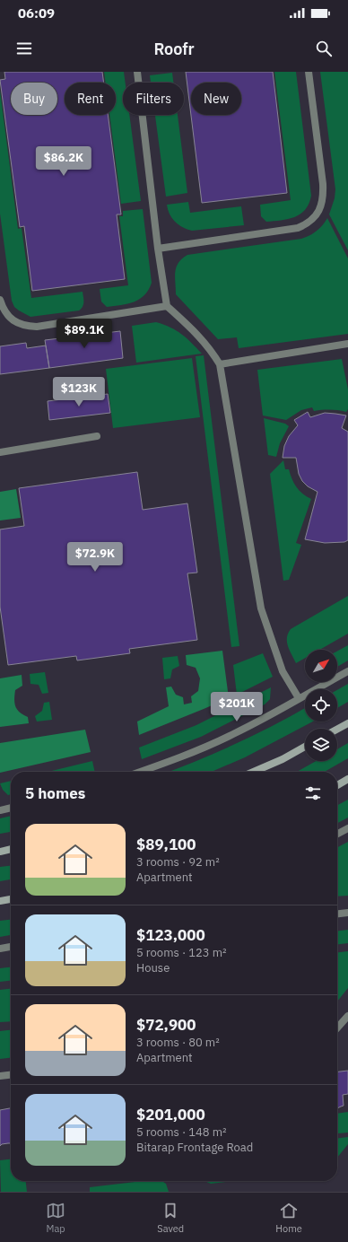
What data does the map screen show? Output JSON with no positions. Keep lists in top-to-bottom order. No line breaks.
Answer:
{"north":"top right","page":{"status":"06:09","header":"Roofr","chip":["Buy","Rent","Filters","New"],"price":["$86.2K","$89.1K","$123K","$72.9K","$201K"],"heading":"5 homes","list":[{"name":"$89,100","note":"3 rooms · 92 m² · Apartment"},{"name":"$123,000","note":"5 rooms · 123 m² · House"},{"name":"$72,900","note":"3 rooms · 80 m² · Apartment"},{"name":"$201,000","note":"5 rooms · 148 m² · Bitarap Frontage Road"}],"tabs":["Map","Saved","Home"]}}
